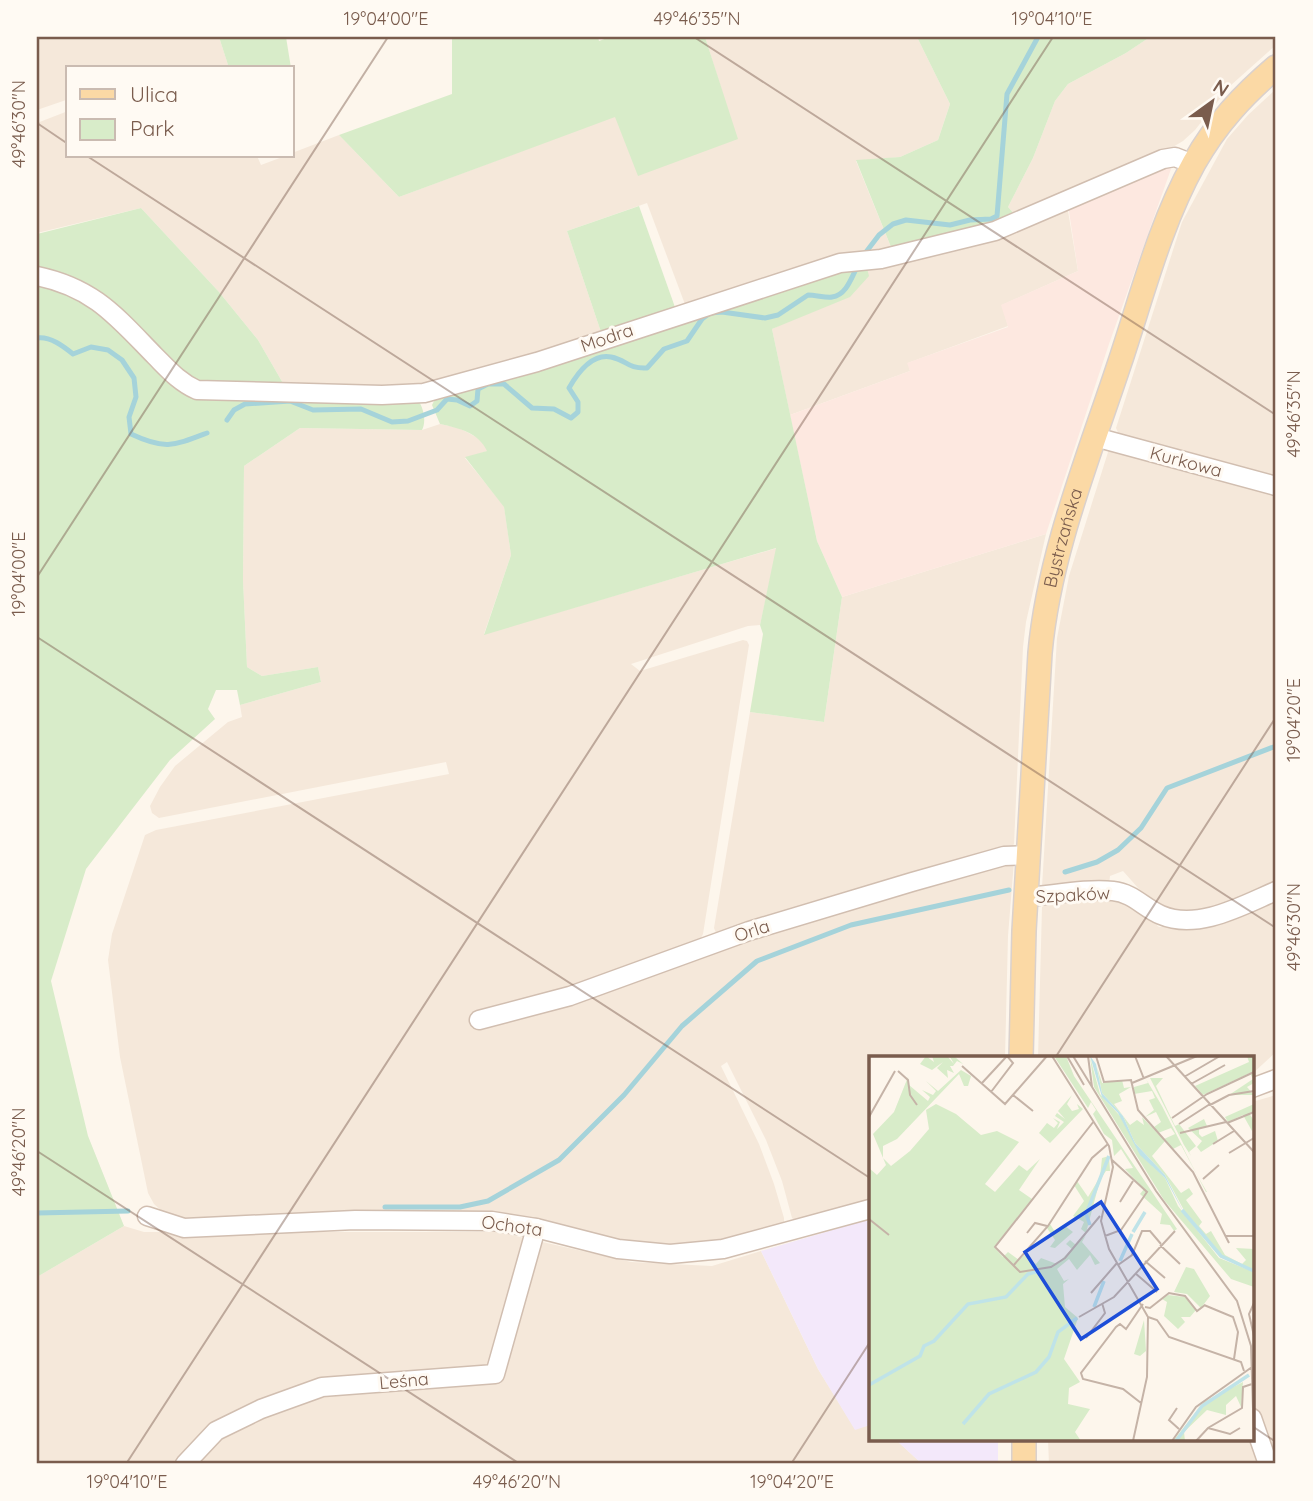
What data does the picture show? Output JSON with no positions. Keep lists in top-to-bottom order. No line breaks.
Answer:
{"streets":{"main road":["Bystrzańska"],"street":["Modra","Kurkowa","Szpaków","Orla","Ochota","Leśna"]},"crossings":[["Modra","Bystrzańska"],["Kurkowa","Bystrzańska"],["Bystrzańska","Szpaków"],["Bystrzańska","Orla"],["Ochota","Leśna"]],"legend":["Ulica","Park"],"north":"top right","coordinates":["19°04'00\"E","49°46'35\"N","19°04'10\"E","49°46'30\"N","19°04'20\"E","49°46'20\"N"]}
